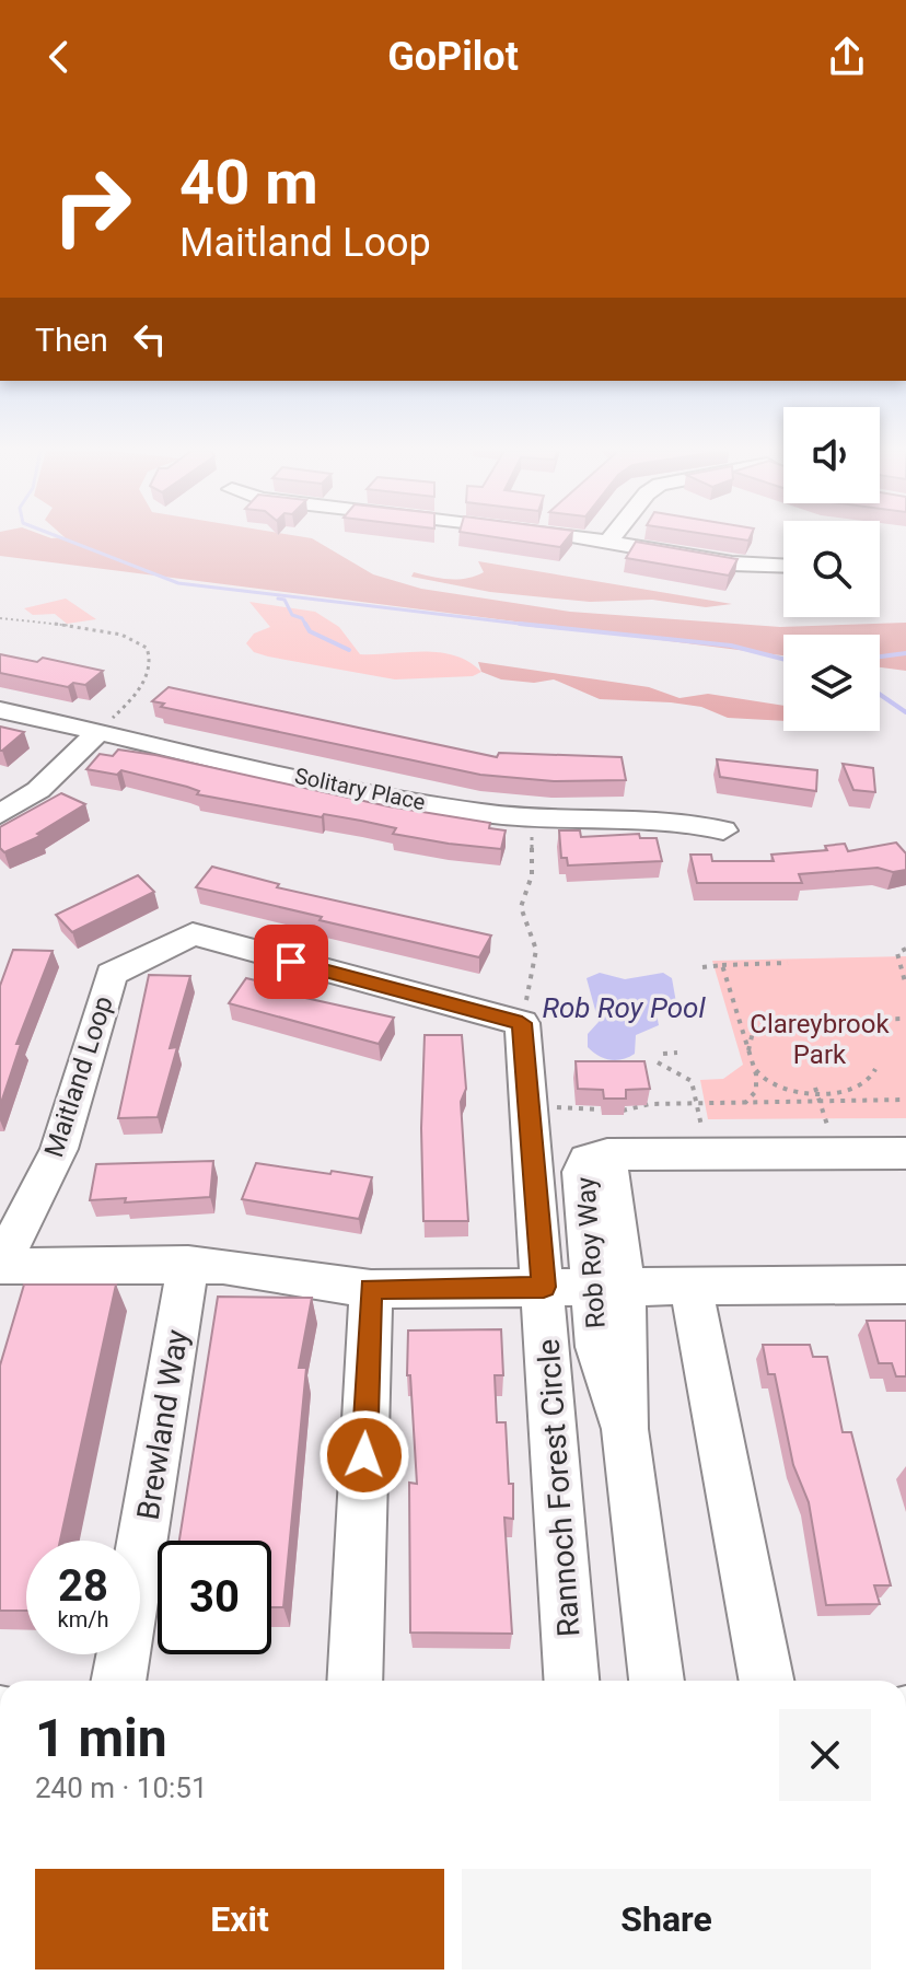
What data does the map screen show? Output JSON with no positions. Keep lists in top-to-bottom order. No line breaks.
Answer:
{"streets":{"street":["Solitary Place","Maitland Loop","Rob Roy Way","Brewland Way","Rannoch Forest Circle"]},"crossings":[["Maitland Loop","Rob Roy Way"],["Maitland Loop","Brewland Way"],["Maitland Loop","Rannoch Forest Circle"]],"water":["Rob Roy Pool"],"parks":["Clareybrook Park"],"page":{"header":"GoPilot","turn":["40 m","Maitland Loop"],"then":"Then","speed":"28 km/h","limit":"30","heading":["1 min","240 m · 10:51"],"buttons":["Exit","Share"]}}
